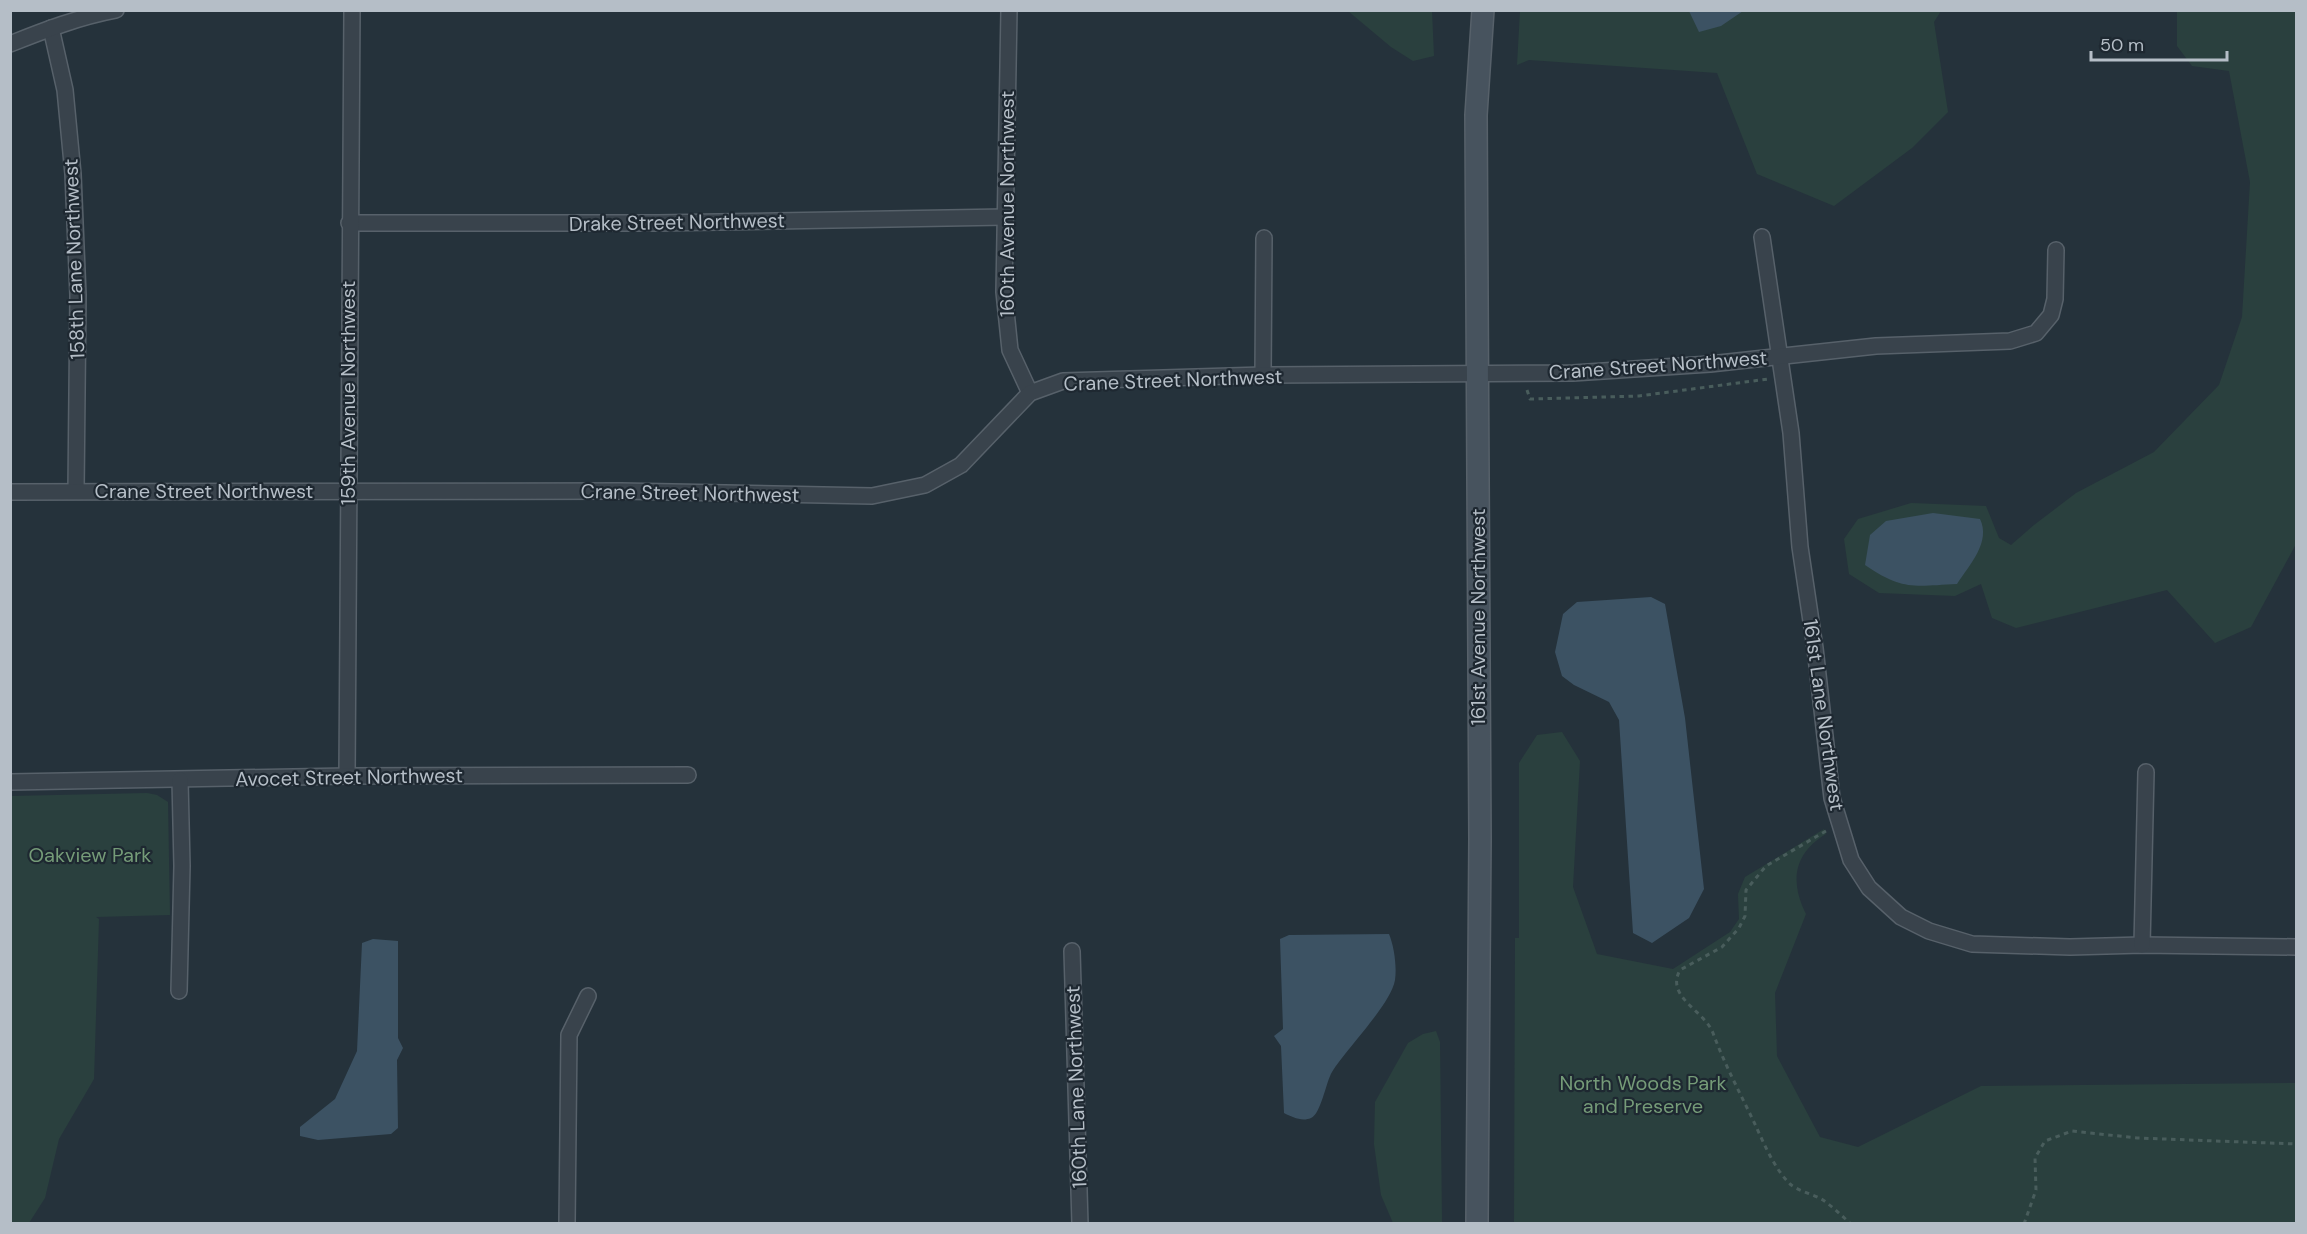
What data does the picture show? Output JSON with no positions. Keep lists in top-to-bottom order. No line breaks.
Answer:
{"streets":{"main road":["161st Avenue Northwest"],"street":["160th Avenue Northwest","Drake Street Northwest","158th Lane Northwest","Crane Street Northwest","159th Avenue Northwest","161st Lane Northwest","Avocet Street Northwest","160th Lane Northwest"]},"crossings":[["160th Avenue Northwest","Drake Street Northwest"],["160th Avenue Northwest","Crane Street Northwest"],["Drake Street Northwest","159th Avenue Northwest"],["158th Lane Northwest","Crane Street Northwest"],["Crane Street Northwest","159th Avenue Northwest"],["Crane Street Northwest","161st Avenue Northwest"],["Crane Street Northwest","161st Lane Northwest"],["159th Avenue Northwest","Avocet Street Northwest"]],"parks":["Oakview Park","North Woods Park and Preserve"],"scale_bar":"50 m"}
